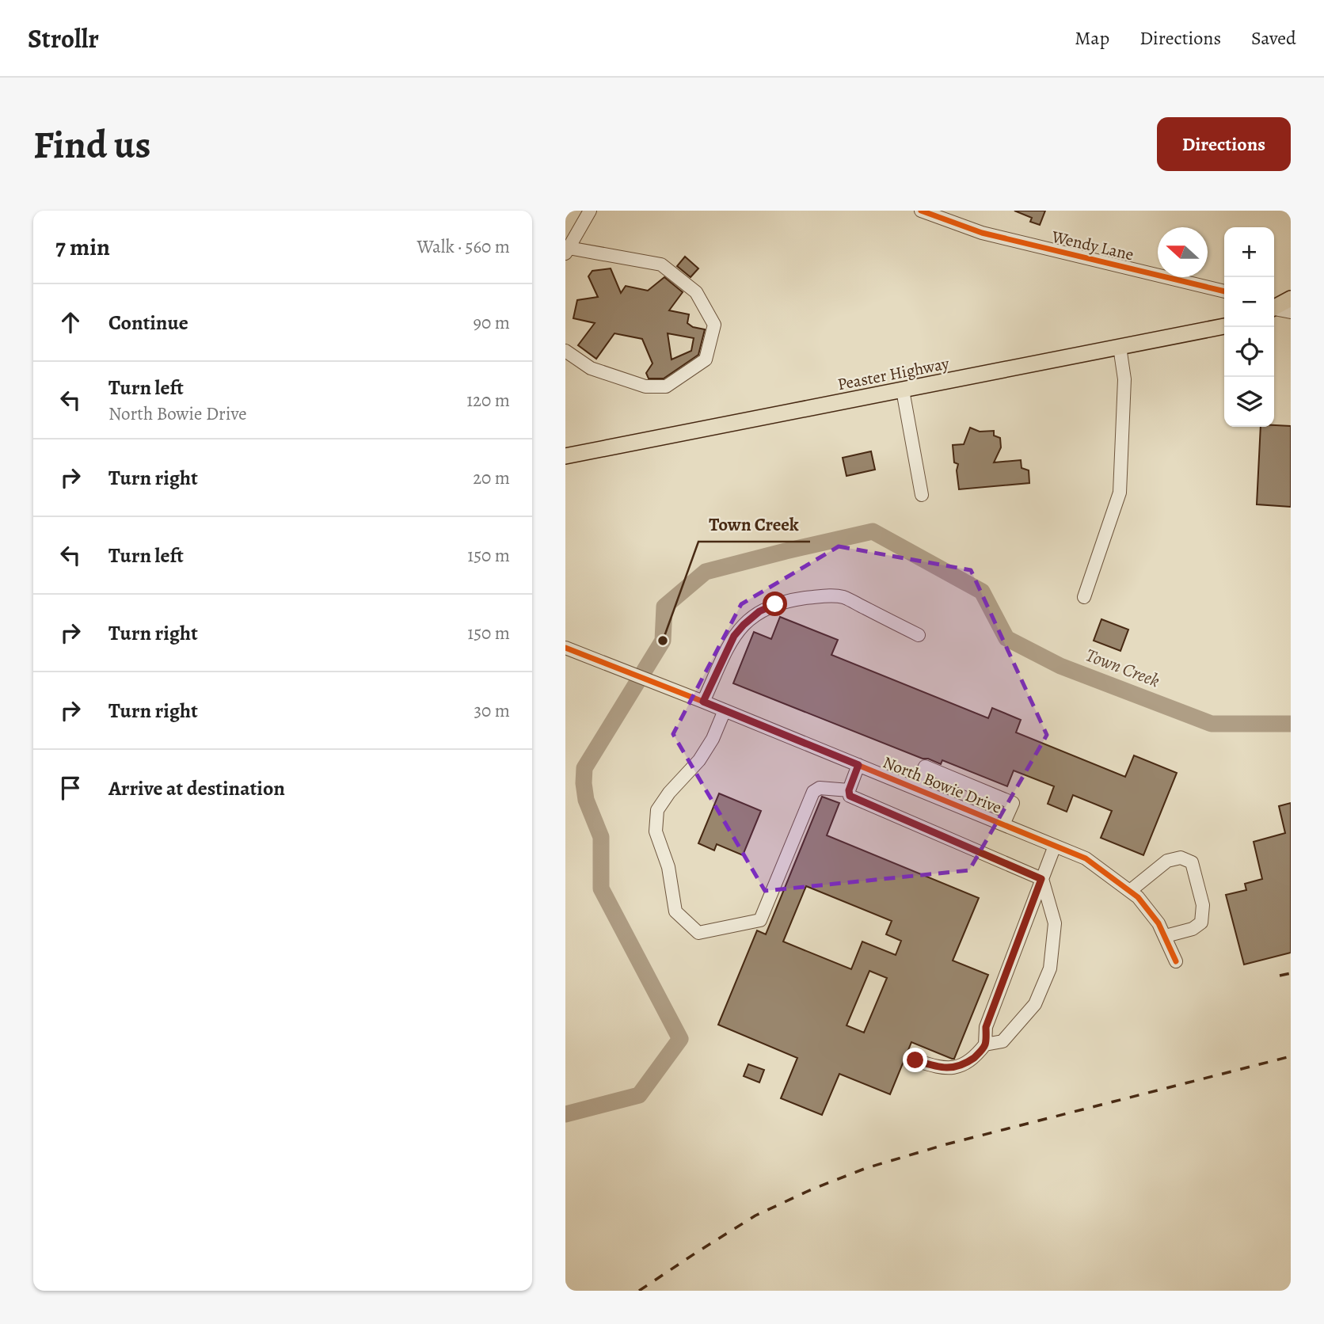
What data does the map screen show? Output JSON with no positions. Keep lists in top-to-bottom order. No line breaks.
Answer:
{"streets":{"main road":["Peaster Highway"],"street":["Wendy Lane","North Bowie Drive"]},"water":["Town Creek"],"places":["Town Creek"],"north":"left","page":{"header":"Strollr","nav":["Map","Directions","Saved"],"buttons":"Directions","title":"Find us","heading":["7 min","Walk · 560 m"],"map_buttons":["+","−"],"list":[["Continue","90 m"],["Turn left","North Bowie Drive","120 m"],["Turn right","20 m"],["Turn left","150 m"],["Turn right","150 m"],["Turn right","30 m"],"Arrive at destination"]}}
